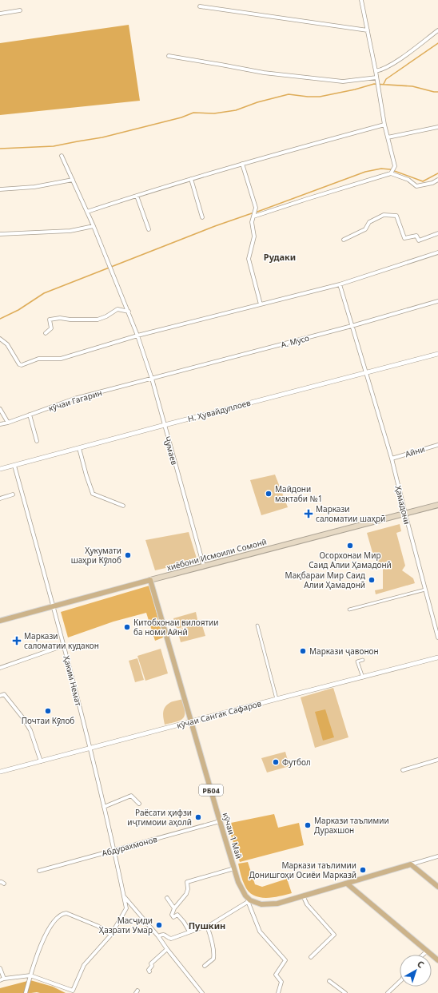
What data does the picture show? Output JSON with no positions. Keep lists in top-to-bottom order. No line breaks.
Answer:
{"streets":{"main road":["хиёбони Исмоили Сомонӣ","РБ04","кӯчаи 1 Май"],"street":["А. Мусо","кӯчаи Гагарин","Н. Ҳувайдуллоев","Ҷумаев","Айни","Ҳамадони","Ҳаким Немат","кӯчаи Сангак Сафаров","Абдурахмонов"]},"crossings":[["А. Мусо","кӯчаи Гагарин"],["А. Мусо","Ҷумаев"],["А. Мусо","Ҳамадони"],["кӯчаи Гагарин","Ҷумаев"],["Н. Ҳувайдуллоев","Ҷумаев"],["Н. Ҳувайдуллоев","Ҳамадони"],["Н. Ҳувайдуллоев","Ҳаким Немат"],["Ҷумаев","хиёбони Исмоили Сомонӣ"],["Айни","Ҳамадони"],["Ҳамадони","хиёбони Исмоили Сомонӣ"],["хиёбони Исмоили Сомонӣ","Ҳаким Немат"],["хиёбони Исмоили Сомонӣ","кӯчаи 1 Май"],["Ҳаким Немат","кӯчаи Сангак Сафаров"],["Ҳаким Немат","Абдурахмонов"],["кӯчаи Сангак Сафаров","кӯчаи 1 Май"],["кӯчаи 1 Май","Абдурахмонов"]],"districts":["Рудаки","Пушкин"],"places":{"other":["Майдони мактаби №1","Осорхонаи Мир Саид Алии Ҳамадонӣ","Ҳукумати шаҳри Кӯлоб","Мақбараи Мир Саид Алии Ҳамадонӣ","Китобхонаи вилоятии ба номи Айнӣ","Маркази ҷавонон","Почтаи Кӯлоб","Футбол","Раёсати ҳифзи иҷтимоии аҳолӣ","Маркази таълимии Дурахшон","Маркази таълимии Донишгоҳи Осиёи Марказӣ","Масҷиди Ҳазрати Умар"],"health":["Маркази саломатии шаҳрӣ","Маркази саломатии кудакон"]},"north":"top right"}
